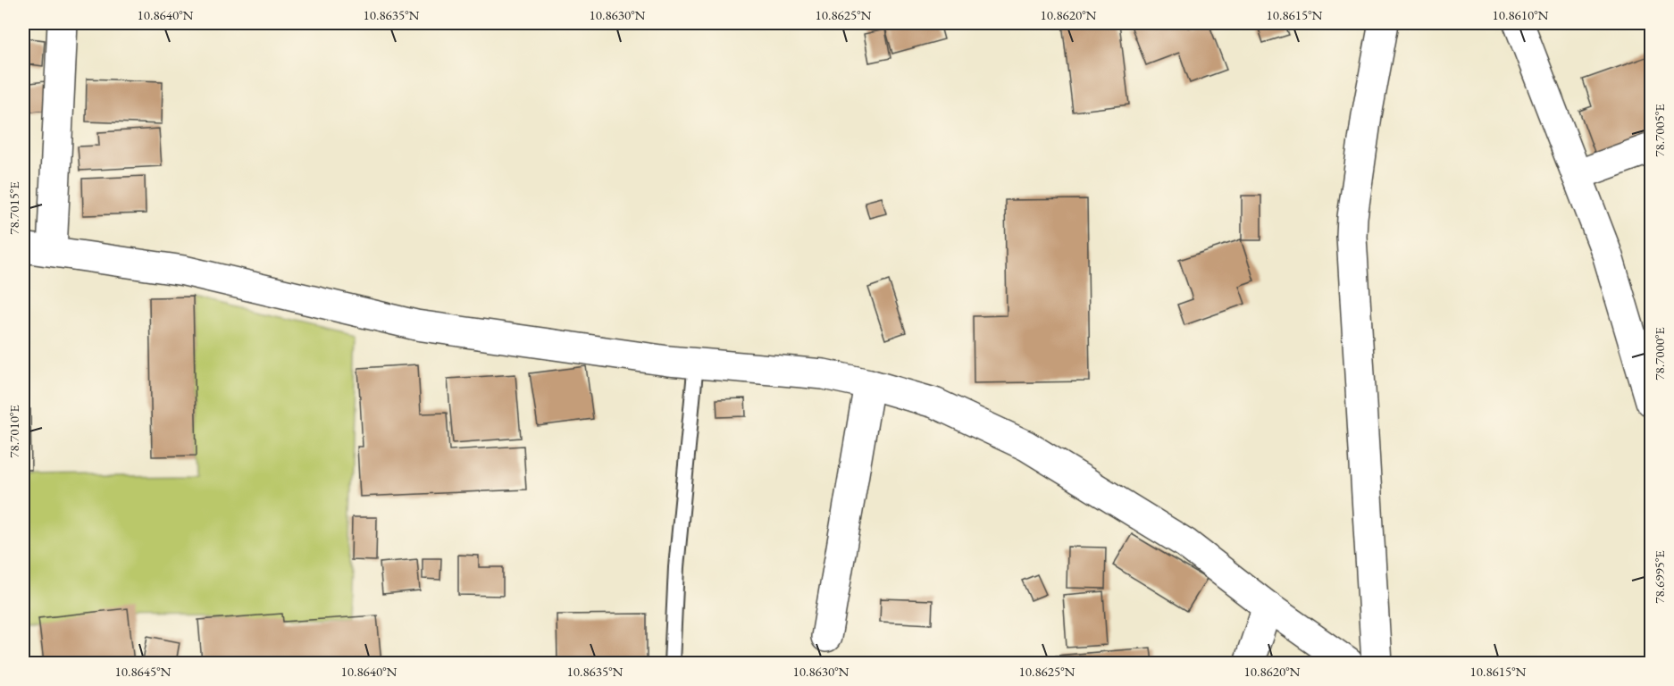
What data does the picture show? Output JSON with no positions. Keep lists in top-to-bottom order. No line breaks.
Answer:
{"coordinates":["10.8640°N","10.8635°N","10.8630°N","10.8625°N","10.8620°N","10.8615°N","10.8610°N","78.7005°E","78.7015°E","78.7000°E","78.7010°E","78.6995°E","10.8645°N"]}
